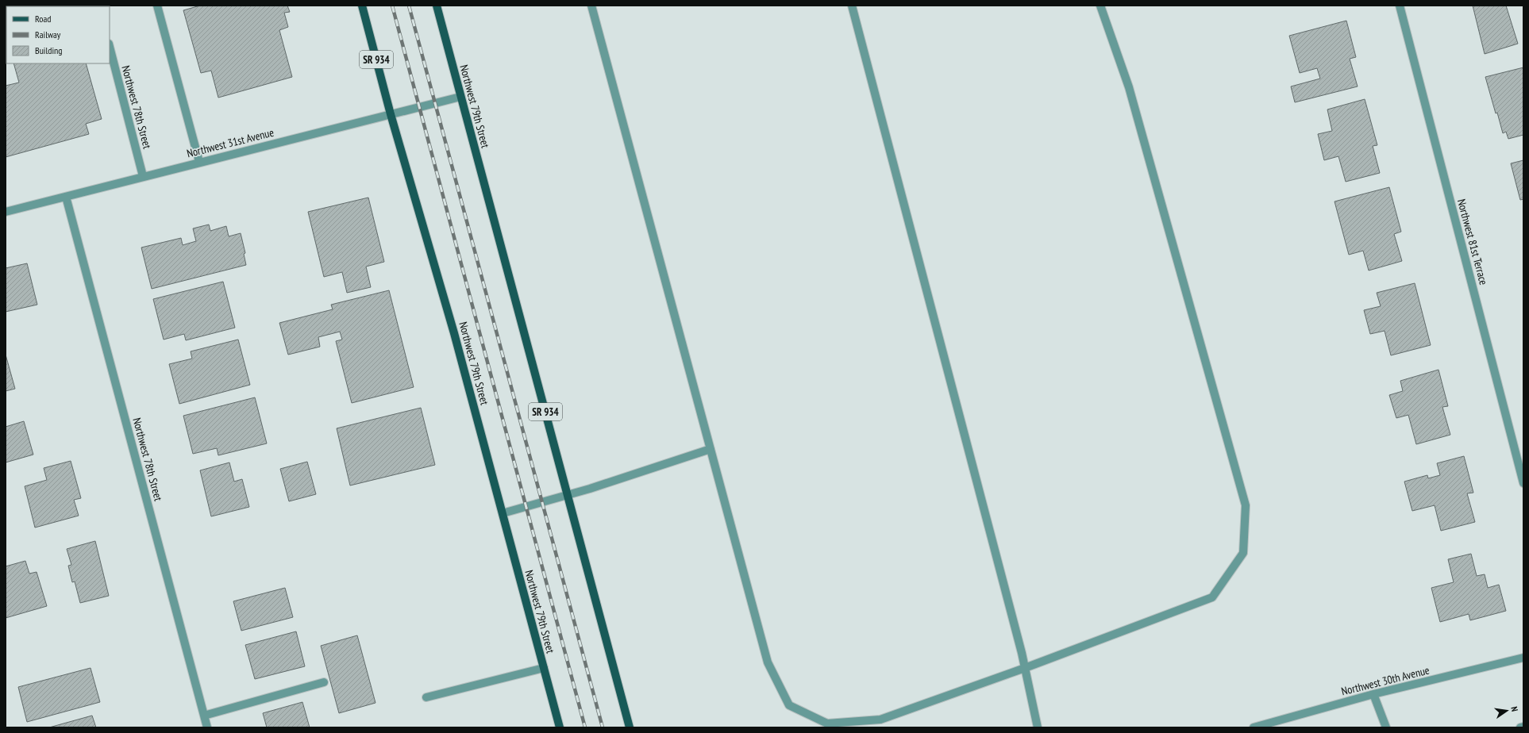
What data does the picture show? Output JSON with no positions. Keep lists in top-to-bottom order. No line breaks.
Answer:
{"streets":{"main road":["SR 934","Northwest 79th Street"],"street":["Northwest 78th Street","Northwest 31st Avenue","Northwest 81st Terrace","Northwest 30th Avenue"]},"crossings":[["Northwest 79th Street","Northwest 31st Avenue"],["Northwest 78th Street","Northwest 31st Avenue"]],"legend":["Road","Railway","Building"],"north":"right"}
